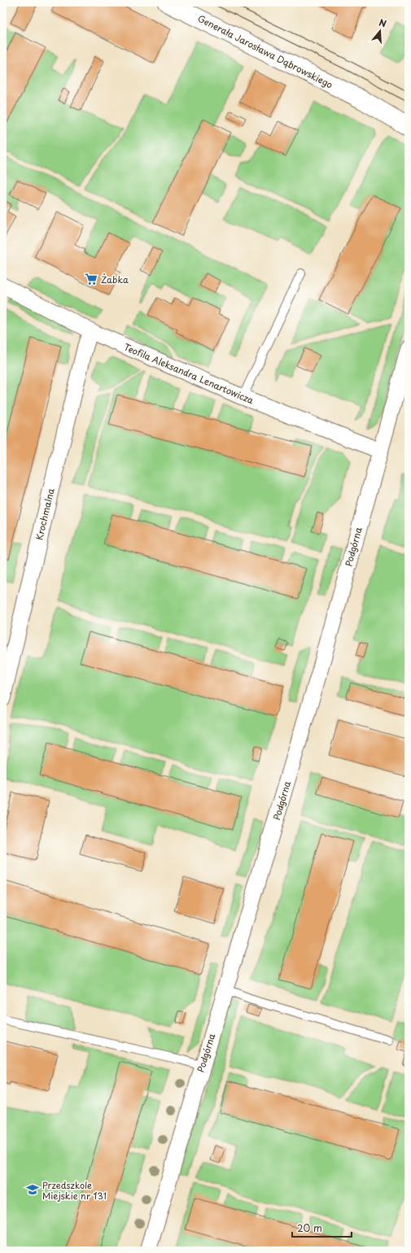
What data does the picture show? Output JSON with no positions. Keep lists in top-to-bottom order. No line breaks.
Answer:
{"streets":{"street":["Generała Jarosława Dąbrowskiego","Teofila Aleksandra Lenartowicza","Krochmalna","Podgórna"]},"crossings":[["Teofila Aleksandra Lenartowicza","Krochmalna"],["Teofila Aleksandra Lenartowicza","Podgórna"]],"places":{"supermarket":["Żabka"],"school or university":["Przedszkole Miejskie nr 131"]},"scale_bar":"20 m","north":"top"}
